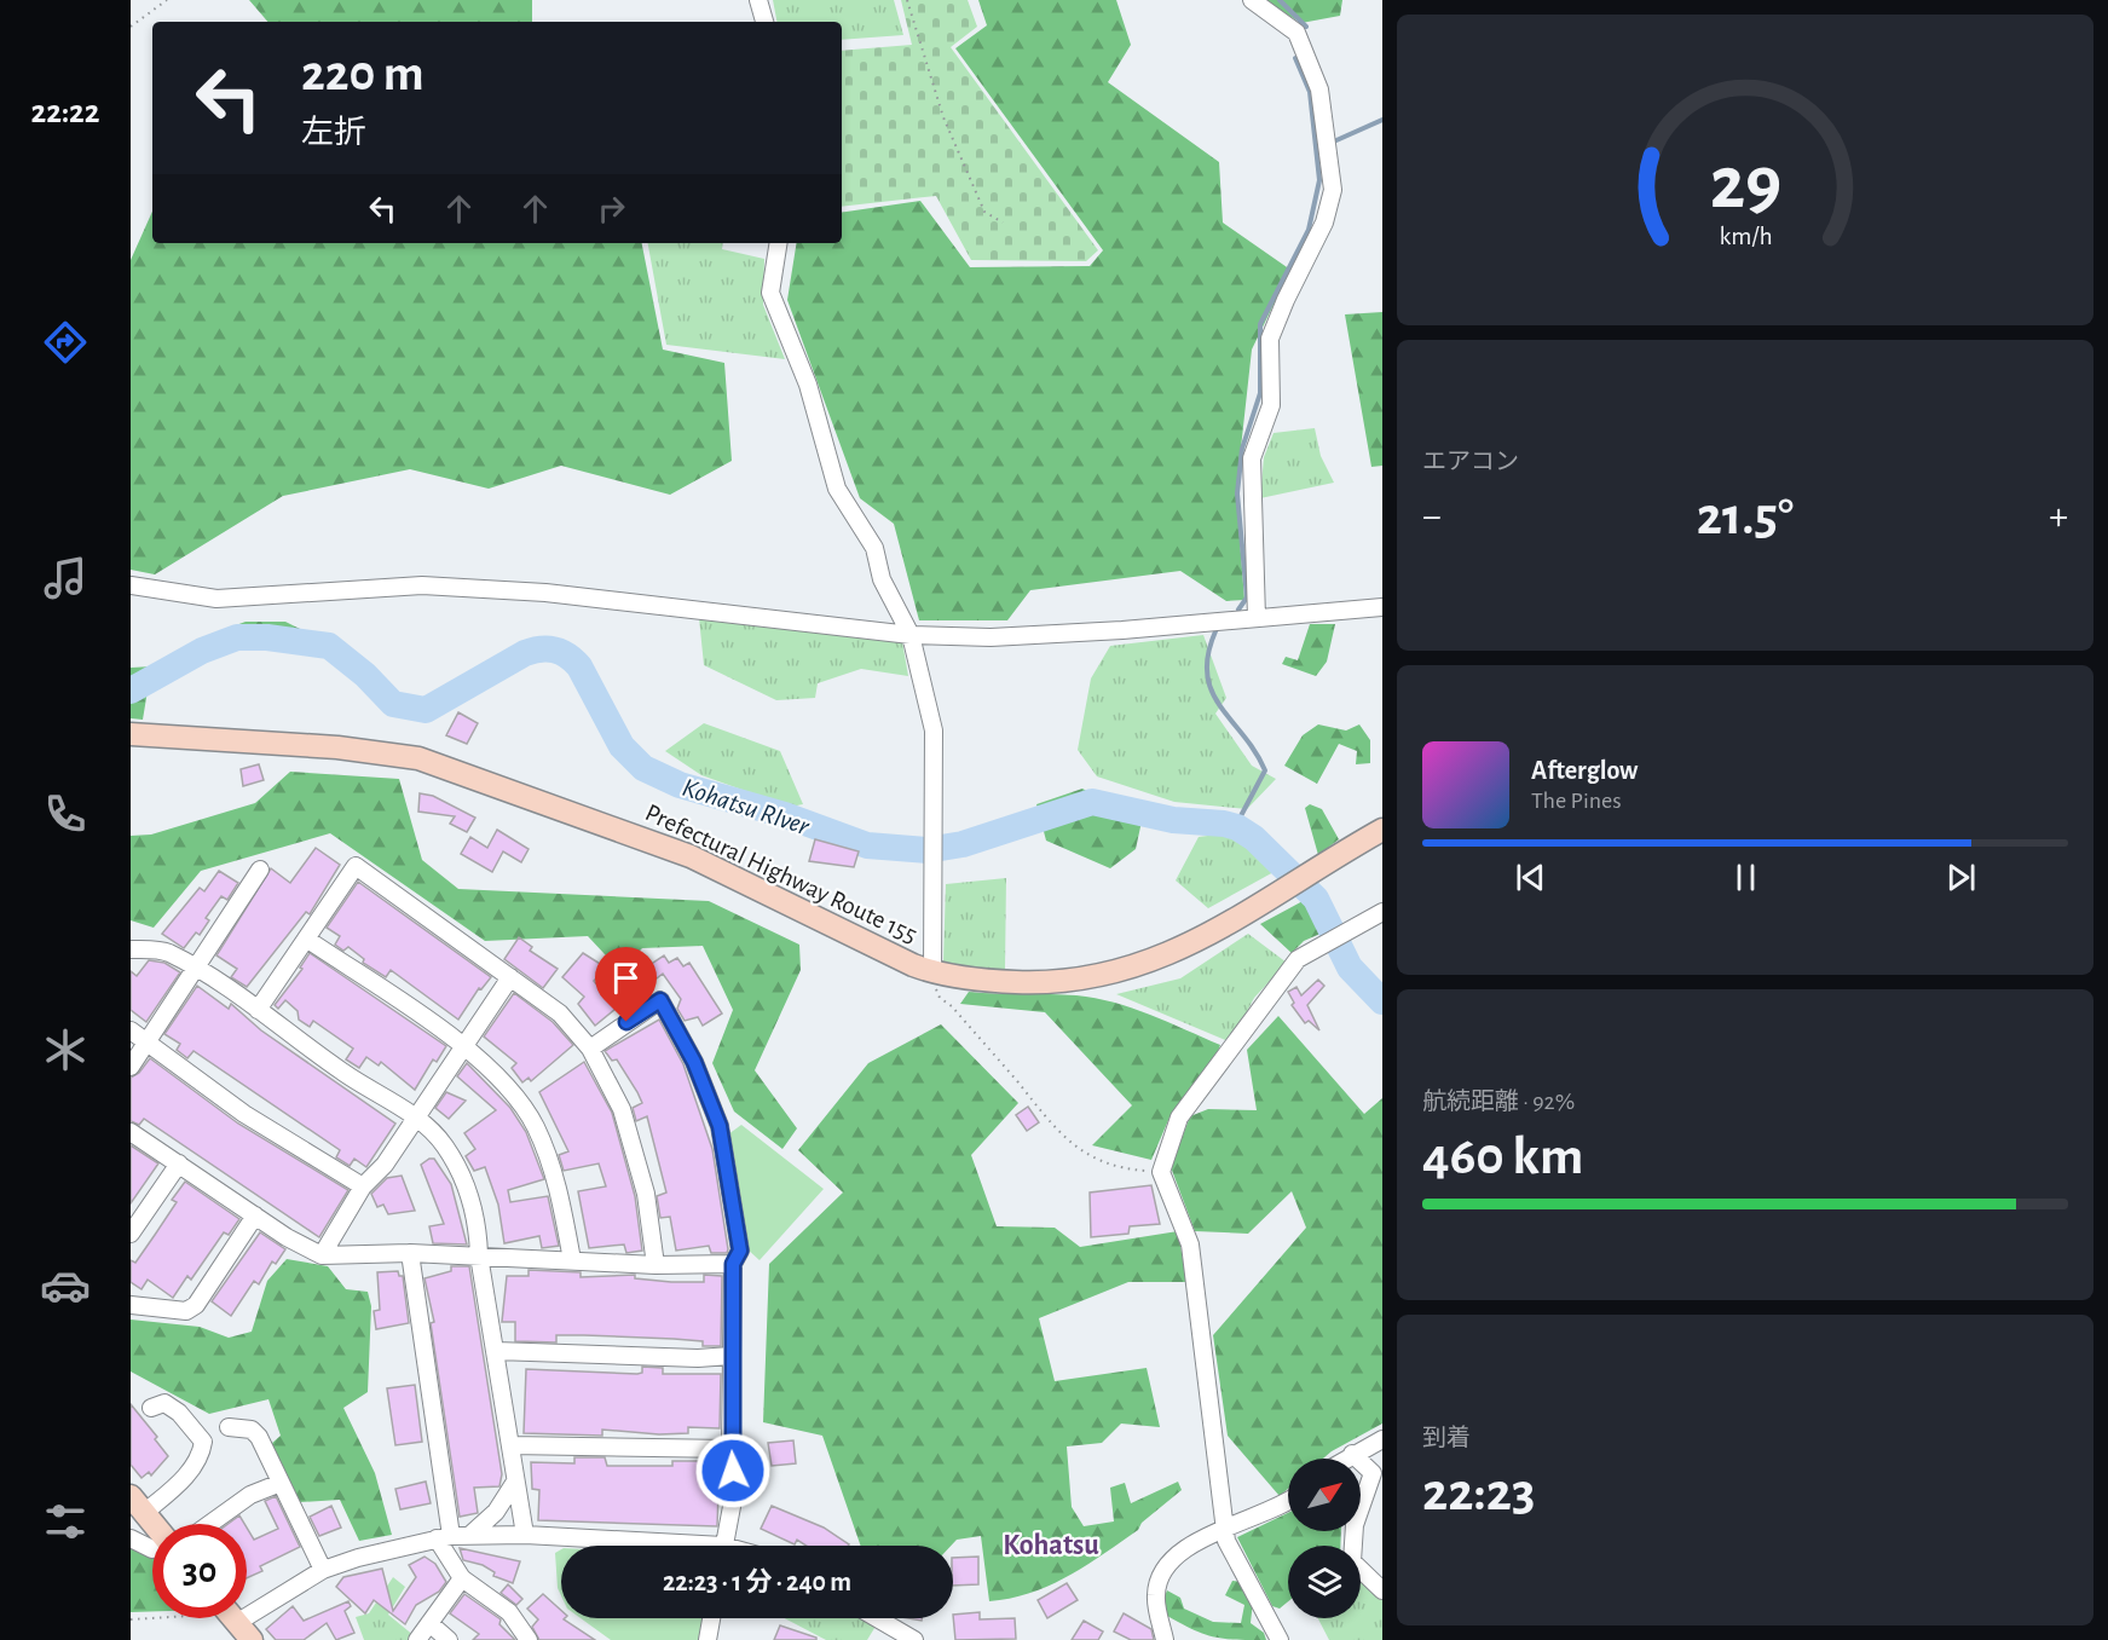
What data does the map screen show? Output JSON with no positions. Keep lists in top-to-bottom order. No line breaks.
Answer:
{"streets":{"main road":["Prefectural Highway Route 155"]},"districts":["Kohatsu"],"water":["Kohatsu RIver"],"north":"top right","page":{"tabs":"22:22","turn":["220 m","左折"],"tile":["エアコン",["航続距離 · 92%","460 km"],["到着","22:23"]],"heat":["−","21.5°","+"],"song":["Afterglow","The Pines"],"limit":"30","trip":"22:23 · 1 分 · 240 m","gauge":["29","km/h"]}}
